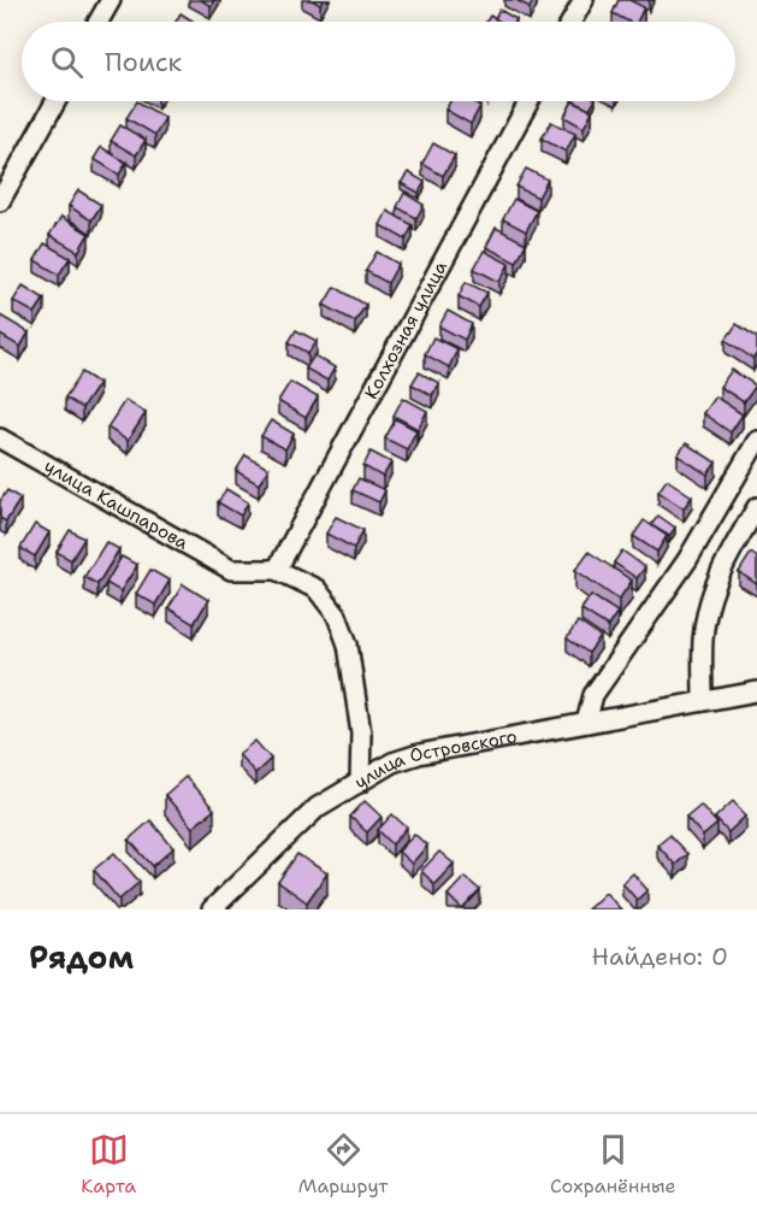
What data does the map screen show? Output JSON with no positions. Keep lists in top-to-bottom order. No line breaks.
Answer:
{"streets":{"street":["Колхозная улица","улица Кашпарова","улица Островского"]},"crossings":[["Колхозная улица","улица Кашпарова"]],"page":{"search":"Поиск","heading":["Рядом","Найдено: 0"],"nav":["Карта","Маршрут","Сохранённые"]}}
